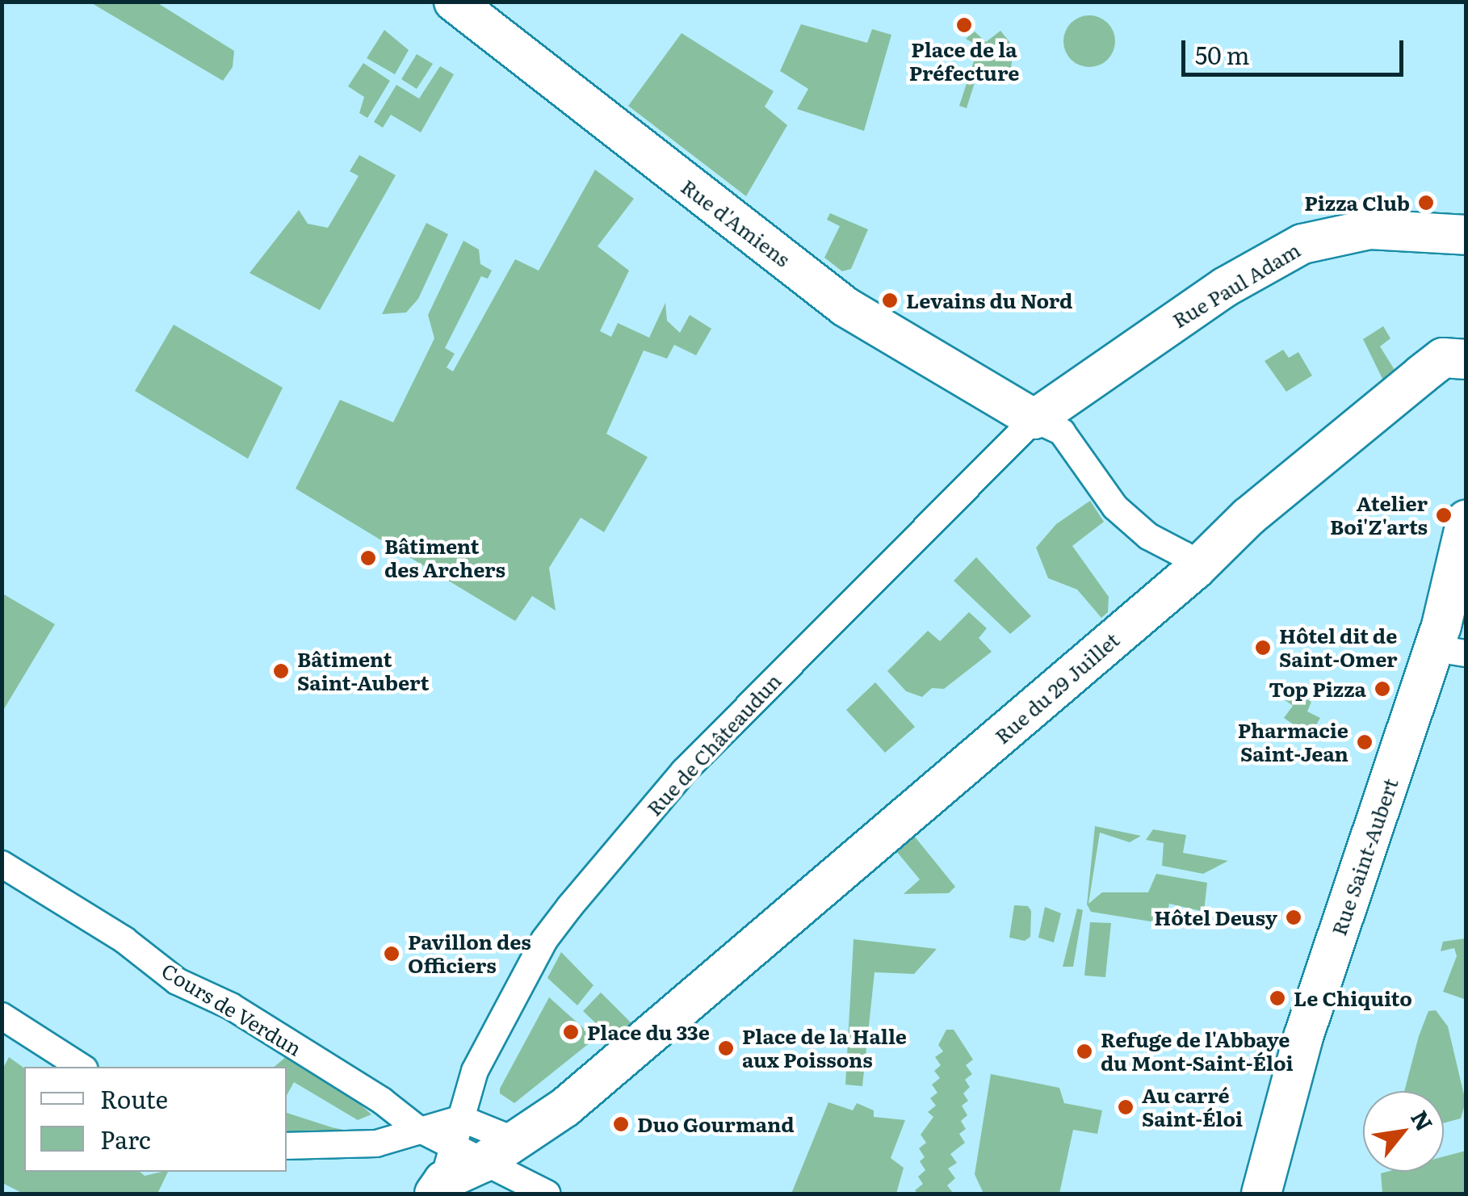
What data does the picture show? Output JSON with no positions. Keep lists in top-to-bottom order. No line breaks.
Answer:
{"streets":{"street":["Rue d'Amiens","Rue Paul Adam","Rue du 29 Juillet","Rue de Châteaudun","Rue Saint-Aubert","Cours de Verdun"]},"crossings":[["Rue d'Amiens","Rue Paul Adam"],["Rue d'Amiens","Rue de Châteaudun"],["Rue Paul Adam","Rue de Châteaudun"],["Rue du 29 Juillet","Rue de Châteaudun"],["Rue du 29 Juillet","Cours de Verdun"],["Rue de Châteaudun","Cours de Verdun"]],"places":["Place de la Préfecture","Pizza Club","Levains du Nord","Atelier Boi'Z'arts","Bâtiment des Archers","Hôtel dit de Saint-Omer","Bâtiment Saint-Aubert","Top Pizza","Pharmacie Saint-Jean","Hôtel Deusy","Pavillon des Officiers","Le Chiquito","Place du 33e","Place de la Halle aux Poissons","Refuge de l'Abbaye du Mont-Saint-Éloi","Au carré Saint-Éloi","Duo Gourmand"],"legend":["Route","Parc"],"scale_bar":"50 m","north":"top right"}
